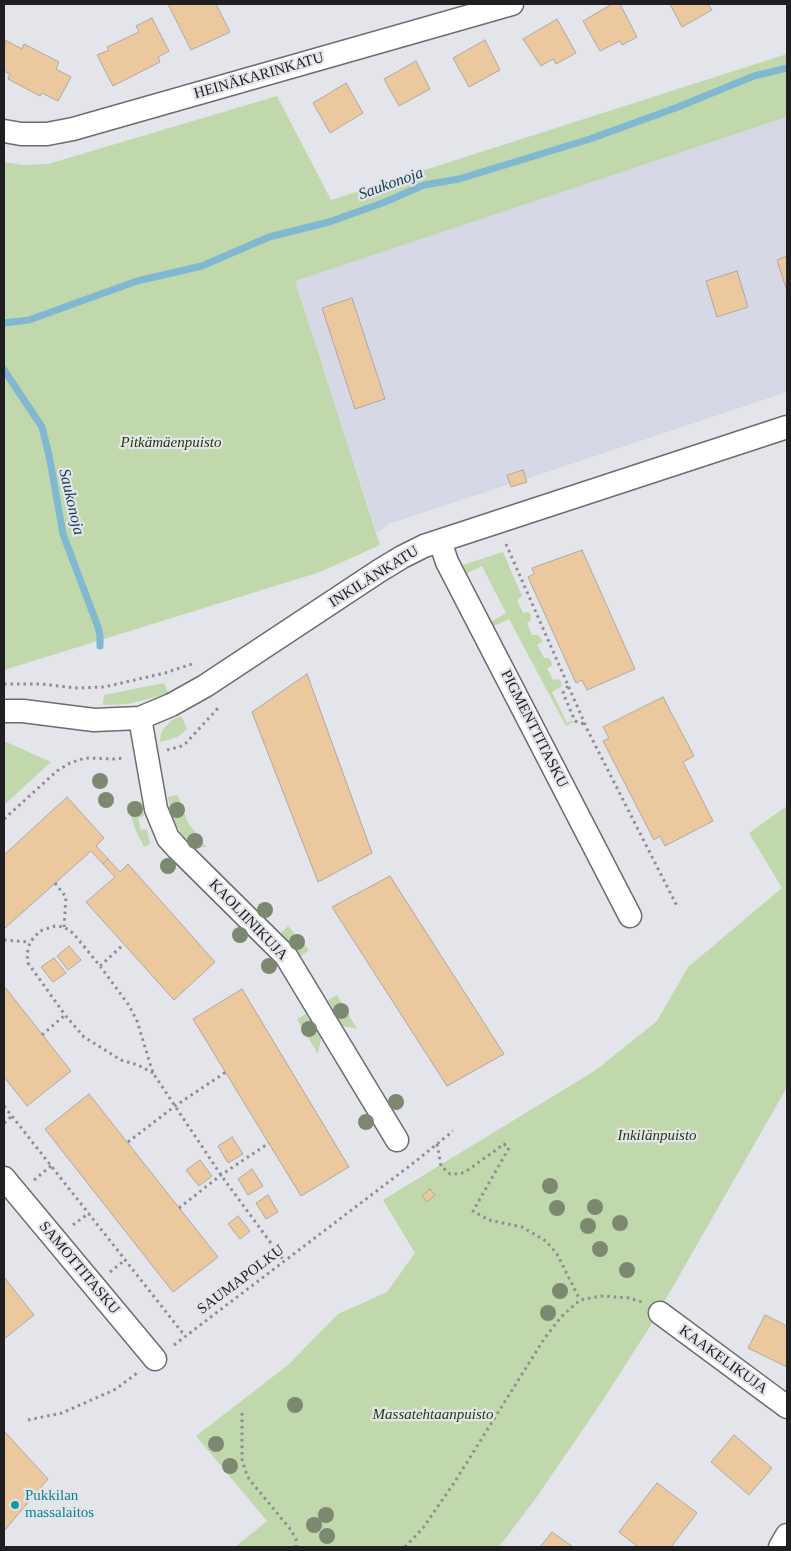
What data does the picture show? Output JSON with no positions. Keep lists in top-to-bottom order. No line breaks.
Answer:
{"streets":{"street":["HEINÄKARINKATU","INKILÄNKATU","PIGMENTTITASKU","KAOLIINIKUJA","SAMOTTITASKU","KAAKELIKUJA"],"path":["SAUMAPOLKU"]},"crossings":[["INKILÄNKATU","PIGMENTTITASKU"],["INKILÄNKATU","KAOLIINIKUJA"],["SAMOTTITASKU","SAUMAPOLKU"]],"water":["Saukonoja"],"parks":["Pitkämäenpuisto","Inkilänpuisto","Massatehtaanpuisto"],"places":["Pukkilan massalaitos"]}
